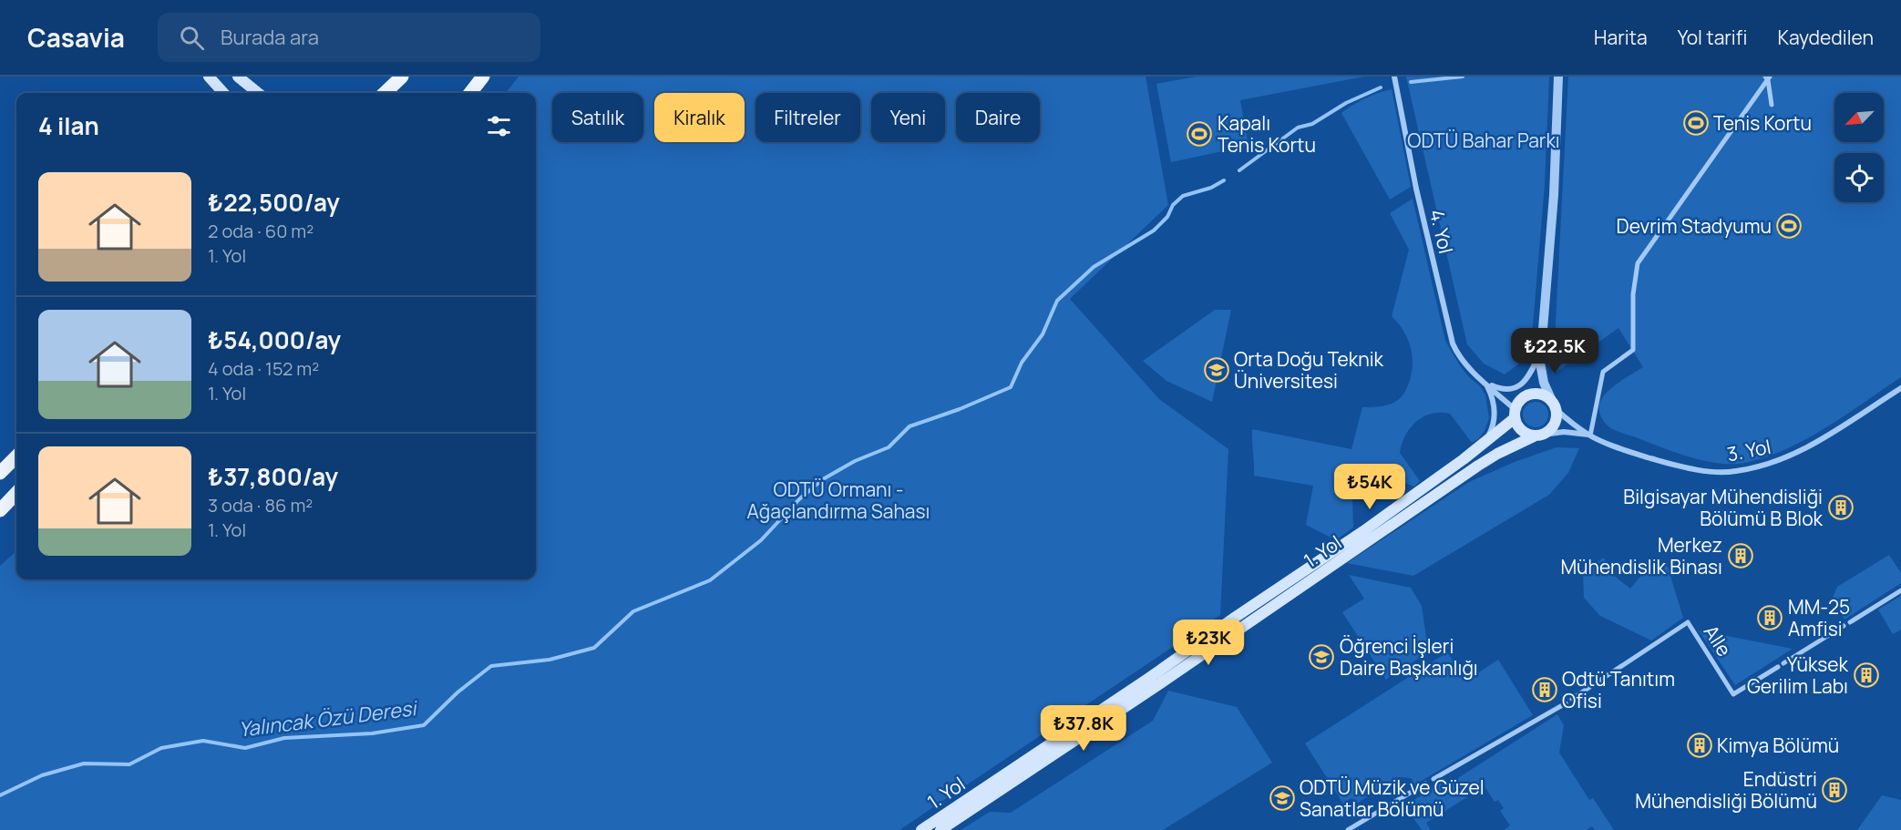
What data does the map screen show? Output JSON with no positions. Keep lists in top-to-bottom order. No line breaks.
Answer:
{"streets":{"main road":["1. Yol"],"street":["4. Yol","3. Yol","Alle"]},"crossings":[["4. Yol","3. Yol"],["4. Yol","1. Yol"],["3. Yol","1. Yol"]],"water":["Yalıncak Özü Deresi"],"parks":["ODTÜ Bahar Parkı","ODTÜ Ormanı - Ağaçlandırma Sahası"],"places":{"sports":["Tenis Kortu","Kapalı Tenis Kortu","Devrim Stadyumu"],"school or university":["Orta Doğu Teknik Üniversitesi","Öğrenci İşleri Daire Başkanlığı","ODTÜ Müzik ve Güzel Sanatlar Bölümü"],"building":["Bilgisayar Mühendisliği Bölümü B Blok","Merkez Mühendislik Binası","MM-25 Amfisi","Yüksek Gerilim Labı","Odtü Tanıtım Ofisi","Kimya Bölümü","Endüstri Mühendisliği Bölümü"]},"north":"bottom left","page":{"header":"Casavia","search":"Burada ara","nav":["Harita","Yol tarifi","Kaydedilen"],"chip":["Satılık","Kiralık","Filtreler","Yeni","Daire"],"heading":"4 ilan","list":[{"name":"₺22,500/ay","note":"2 oda · 60 m² · 1. Yol"},{"name":"₺54,000/ay","note":"4 oda · 152 m² · 1. Yol"},{"name":"₺37,800/ay","note":"3 oda · 86 m² · 1. Yol"}],"price":["₺22.5K","₺54K","₺23K","₺37.8K"]}}
